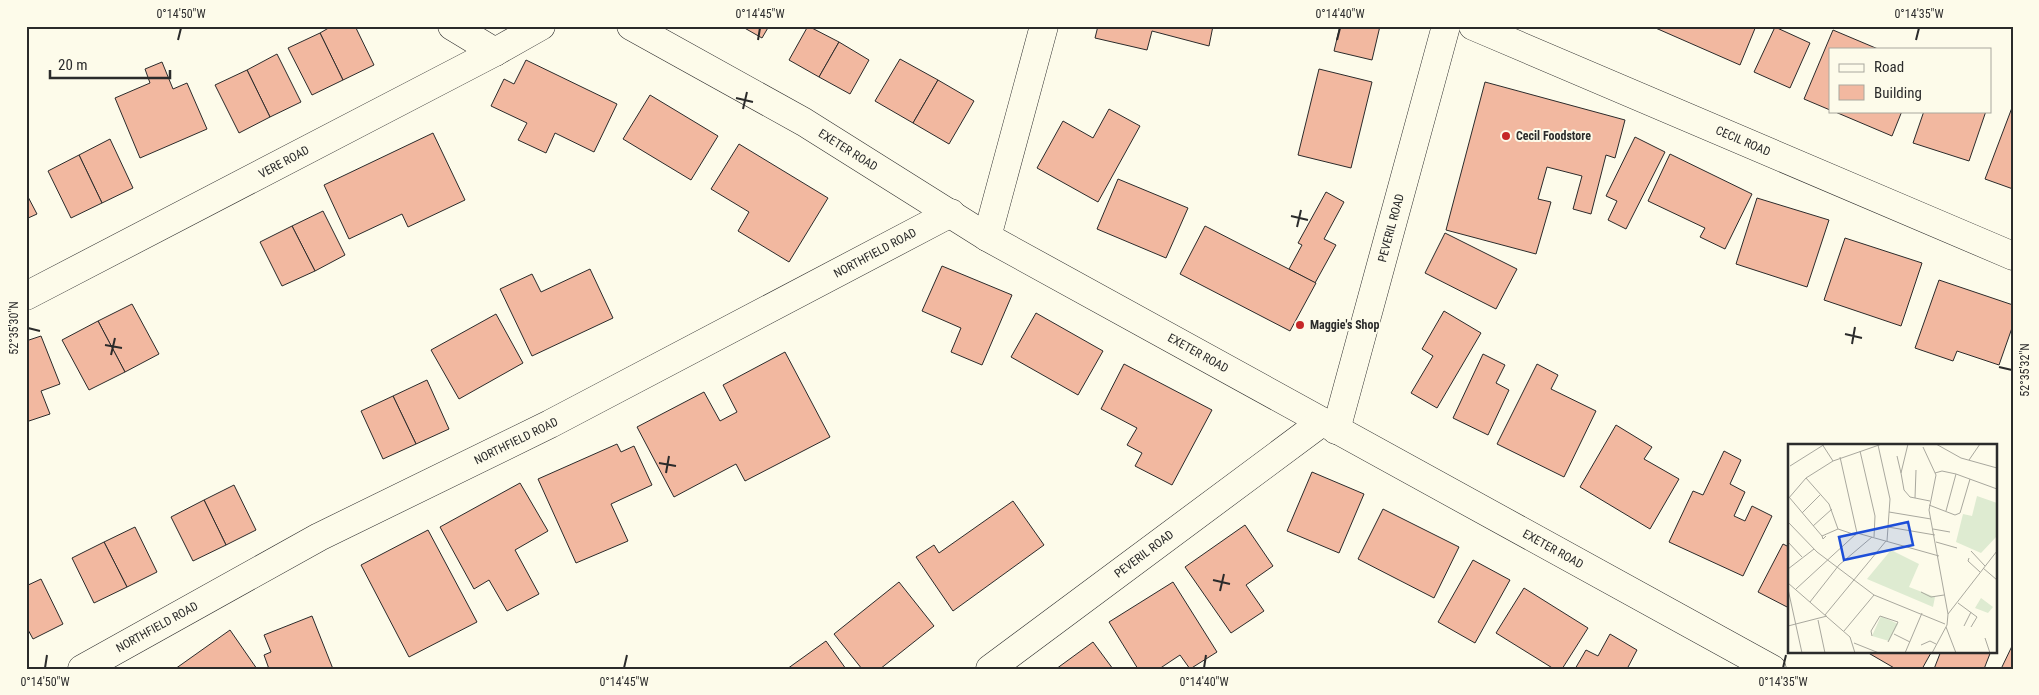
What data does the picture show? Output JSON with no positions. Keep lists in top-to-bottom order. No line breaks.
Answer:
{"streets":{"street":["CECIL ROAD","EXETER ROAD","VERE ROAD","PEVERIL ROAD","NORTHFIELD ROAD"]},"crossings":[["EXETER ROAD","PEVERIL ROAD"],["EXETER ROAD","NORTHFIELD ROAD"]],"places":["Cecil Foodstore","Maggie's Shop"],"legend":["Road","Building"],"scale_bar":"20 m","coordinates":["0°14'50\"W","0°14'45\"W","0°14'40\"W","0°14'35\"W","52°35'30\"N","52°35'32\"N"]}
